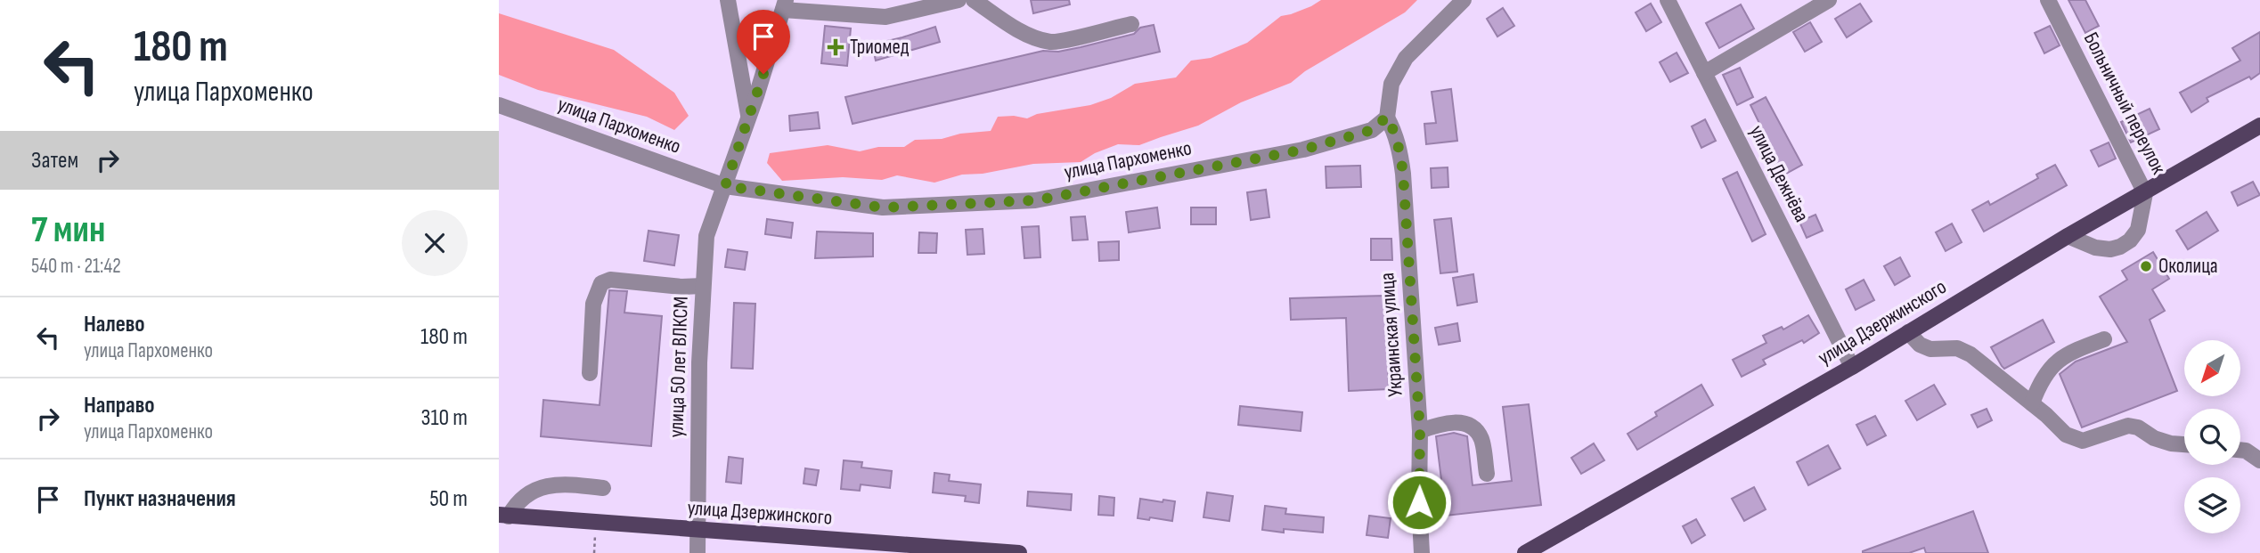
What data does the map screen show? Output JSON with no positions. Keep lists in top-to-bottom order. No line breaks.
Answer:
{"streets":{"main road":["улица Дзержинского"],"street":["Больничный переулок","улица Пархоменко","улица Дежнёва","Украинская улица","улица 50 лет ВЛКСМ"]},"crossings":[["Больничный переулок","улица Дзержинского"],["улица Пархоменко","Украинская улица"],["улица Пархоменко","улица 50 лет ВЛКСМ"],["улица Дежнёва","улица Дзержинского"],["улица Дзержинского","улица 50 лет ВЛКСМ"]],"places":{"health":["Триомед"],"other":["Околица"]},"north":"bottom left","page":{"turn":["180 m","улица Пархоменко"],"then":"Затем","heading":["7 мин","540 m · 21:42"],"list":[{"name":"Налево","note":"улица Пархоменко","value":"180 m"},{"name":"Направо","note":"улица Пархоменко","value":"310 m"},{"name":"Пункт назначения","value":"50 m"}]}}
